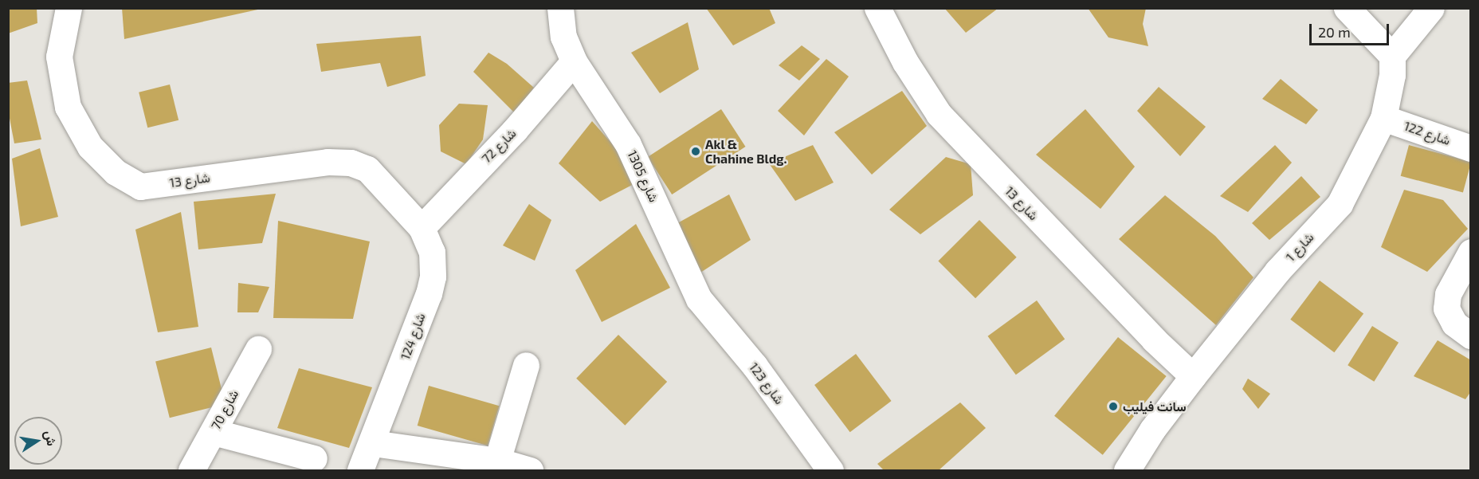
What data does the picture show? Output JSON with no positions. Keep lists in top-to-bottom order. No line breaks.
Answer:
{"streets":{"street":["شارع 122","شارع 72","شارع 1305","شارع 13","شارع 1","شارع 124","شارع 123","شارع 70"]},"crossings":[["شارع 122","شارع 1"],["شارع 72","شارع 1305"],["شارع 72","شارع 13"],["شارع 72","شارع 124"],["شارع 1305","شارع 123"],["شارع 13","شارع 1"],["شارع 13","شارع 124"]],"places":["Akl & Chahine Bldg.","سانت فيليب"],"scale_bar":"20 m","north":"right"}
